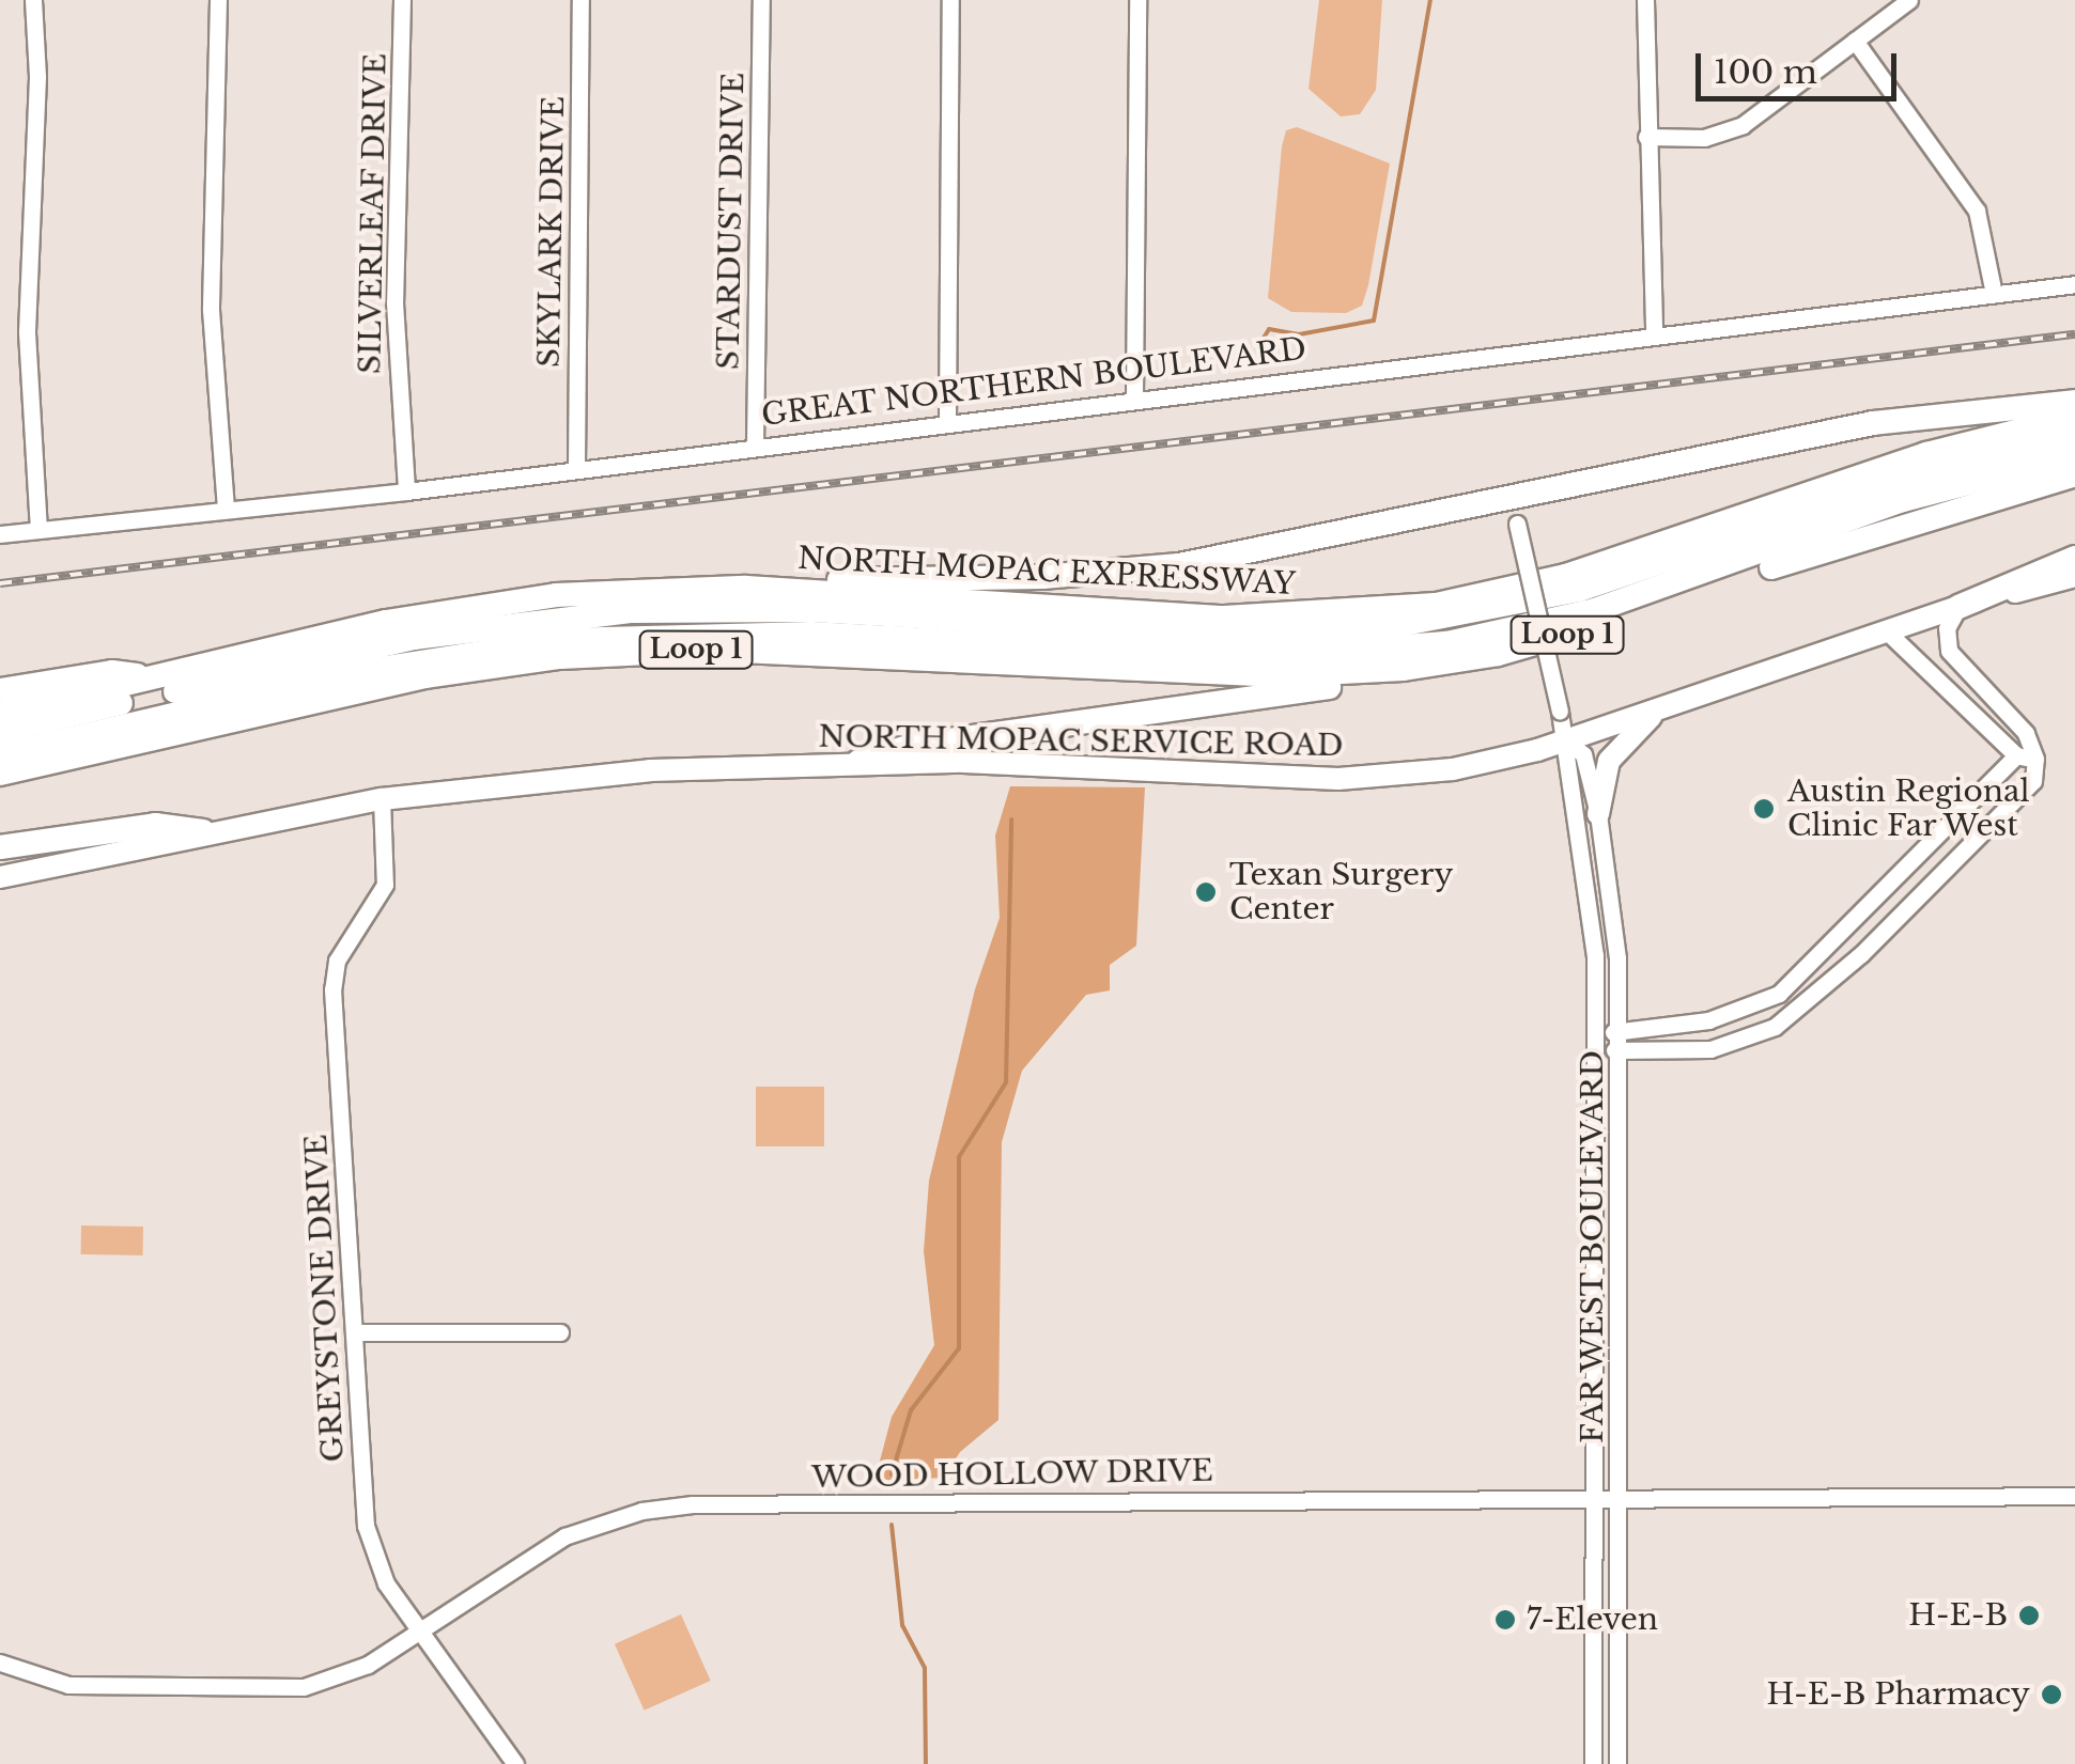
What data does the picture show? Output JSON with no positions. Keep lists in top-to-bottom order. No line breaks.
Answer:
{"streets":{"highway":["NORTH MOPAC EXPRESSWAY","Loop 1"],"main road":["NORTH MOPAC SERVICE ROAD"],"street":["SILVERLEAF DRIVE","STARDUST DRIVE","SKYLARK DRIVE","GREAT NORTHERN BOULEVARD","FAR WEST BOULEVARD","GREYSTONE DRIVE","WOOD HOLLOW DRIVE"]},"crossings":[["SILVERLEAF DRIVE","GREAT NORTHERN BOULEVARD"],["STARDUST DRIVE","GREAT NORTHERN BOULEVARD"],["SKYLARK DRIVE","GREAT NORTHERN BOULEVARD"],["NORTH MOPAC SERVICE ROAD","FAR WEST BOULEVARD"],["NORTH MOPAC SERVICE ROAD","GREYSTONE DRIVE"],["FAR WEST BOULEVARD","WOOD HOLLOW DRIVE"],["GREYSTONE DRIVE","WOOD HOLLOW DRIVE"]],"places":["Austin Regional Clinic Far West","Texan Surgery Center","H-E-B","7-Eleven","H-E-B Pharmacy"],"scale_bar":"100 m"}
